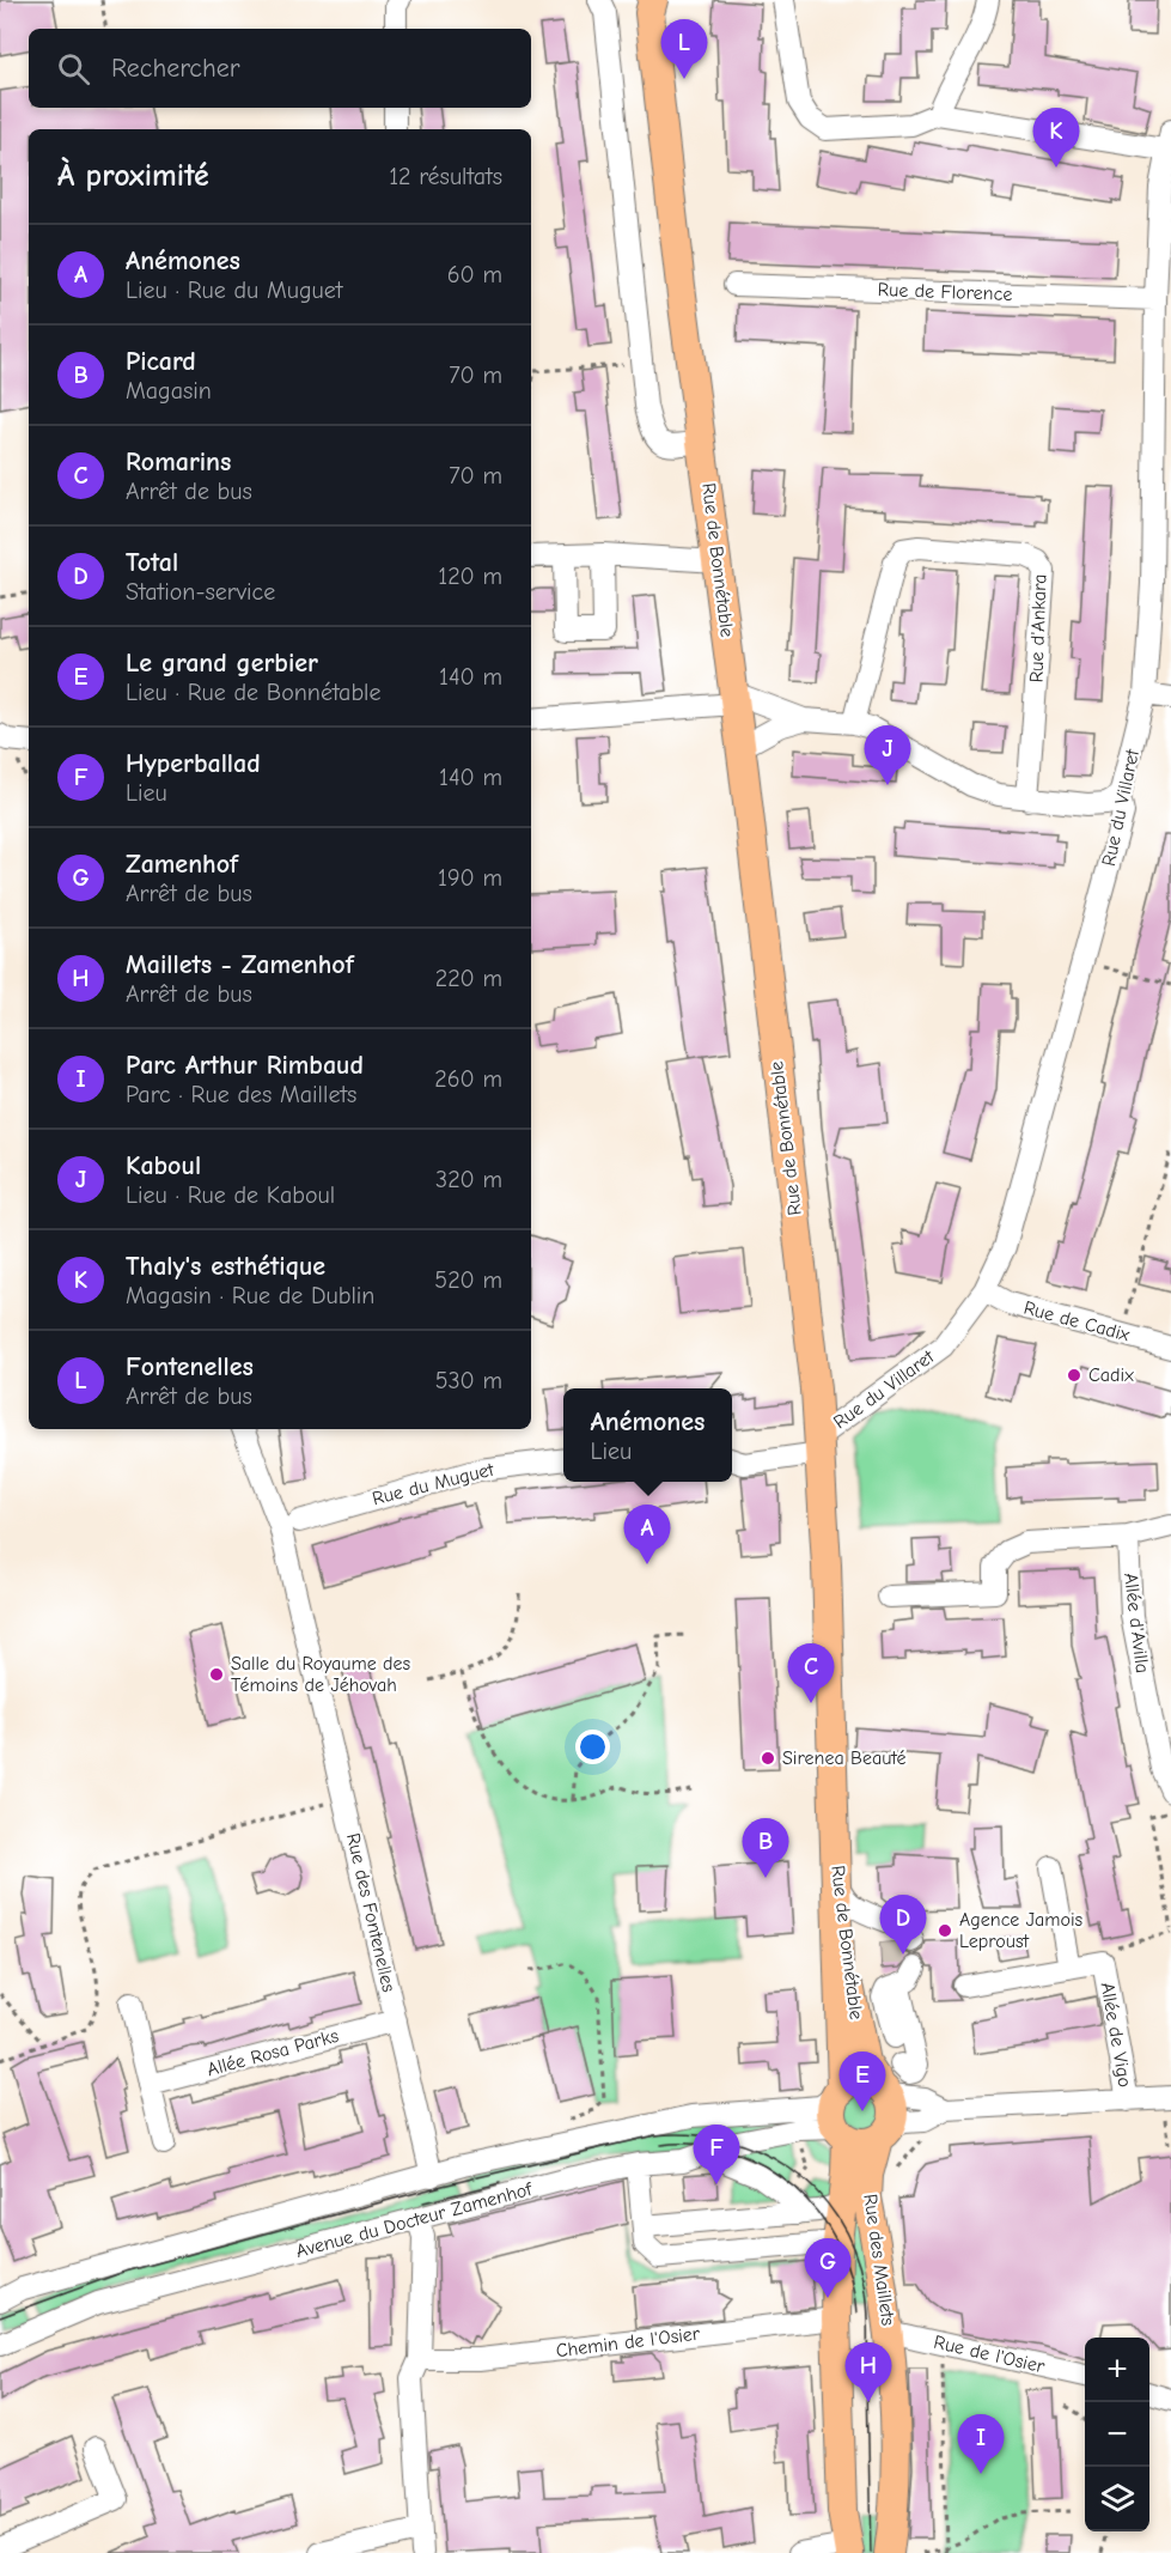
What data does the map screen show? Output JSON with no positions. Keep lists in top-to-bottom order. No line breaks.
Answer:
{"streets":{"main road":["Rue de Bonnétable","Rue des Maillets"],"street":["Rue de Florence","Rue d'Ankara","Rue du Villaret","Rue de Cadix","Rue du Muguet","Allée d'Avilla","Rue des Fontenelles","Allée de Vigo","Allée Rosa Parks","Avenue du Docteur Zamenhof","Chemin de l'Osier","Rue de l'Osier"]},"crossings":[["Rue de Florence","Rue du Villaret"],["Rue de Bonnétable","Rue du Villaret"],["Rue de Bonnétable","Avenue du Docteur Zamenhof"],["Rue de Bonnétable","Rue des Maillets"],["Rue du Villaret","Rue de Cadix"],["Rue des Fontenelles","Allée Rosa Parks"],["Rue des Fontenelles","Avenue du Docteur Zamenhof"],["Avenue du Docteur Zamenhof","Rue des Maillets"],["Rue des Maillets","Chemin de l'Osier"],["Rue des Maillets","Rue de l'Osier"]],"places":["Cadix","Salle du Royaume des Témoins de Jéhovah","Sirenea Beauté","Agence Jamois Leproust"],"page":{"pins":["L","K","J","A","C","B","D","E","F","G","H","I"],"search":"Rechercher","heading":["À proximité","12 résultats"],"list":[{"mark":"A","name":"Anémones","note":"Lieu · Rue du Muguet","value":"60 m"},{"mark":"B","name":"Picard","note":"Magasin","value":"70 m"},{"mark":"C","name":"Romarins","note":"Arrêt de bus","value":"70 m"},{"mark":"D","name":"Total","note":"Station-service","value":"120 m"},{"mark":"E","name":"Le grand gerbier","note":"Lieu · Rue de Bonnétable","value":"140 m"},{"mark":"F","name":"Hyperballad","note":"Lieu","value":"140 m"},{"mark":"G","name":"Zamenhof","note":"Arrêt de bus","value":"190 m"},{"mark":"H","name":"Maillets - Zamenhof","note":"Arrêt de bus","value":"220 m"},{"mark":"I","name":"Parc Arthur Rimbaud","note":"Parc · Rue des Maillets","value":"260 m"},{"mark":"J","name":"Kaboul","note":"Lieu · Rue de Kaboul","value":"320 m"},{"mark":"K","name":"Thaly's esthétique","note":"Magasin · Rue de Dublin","value":"520 m"},{"mark":"L","name":"Fontenelles","note":"Arrêt de bus","value":"530 m"}],"popup":["Anémones","Lieu"],"map_buttons":["+","−"]}}
